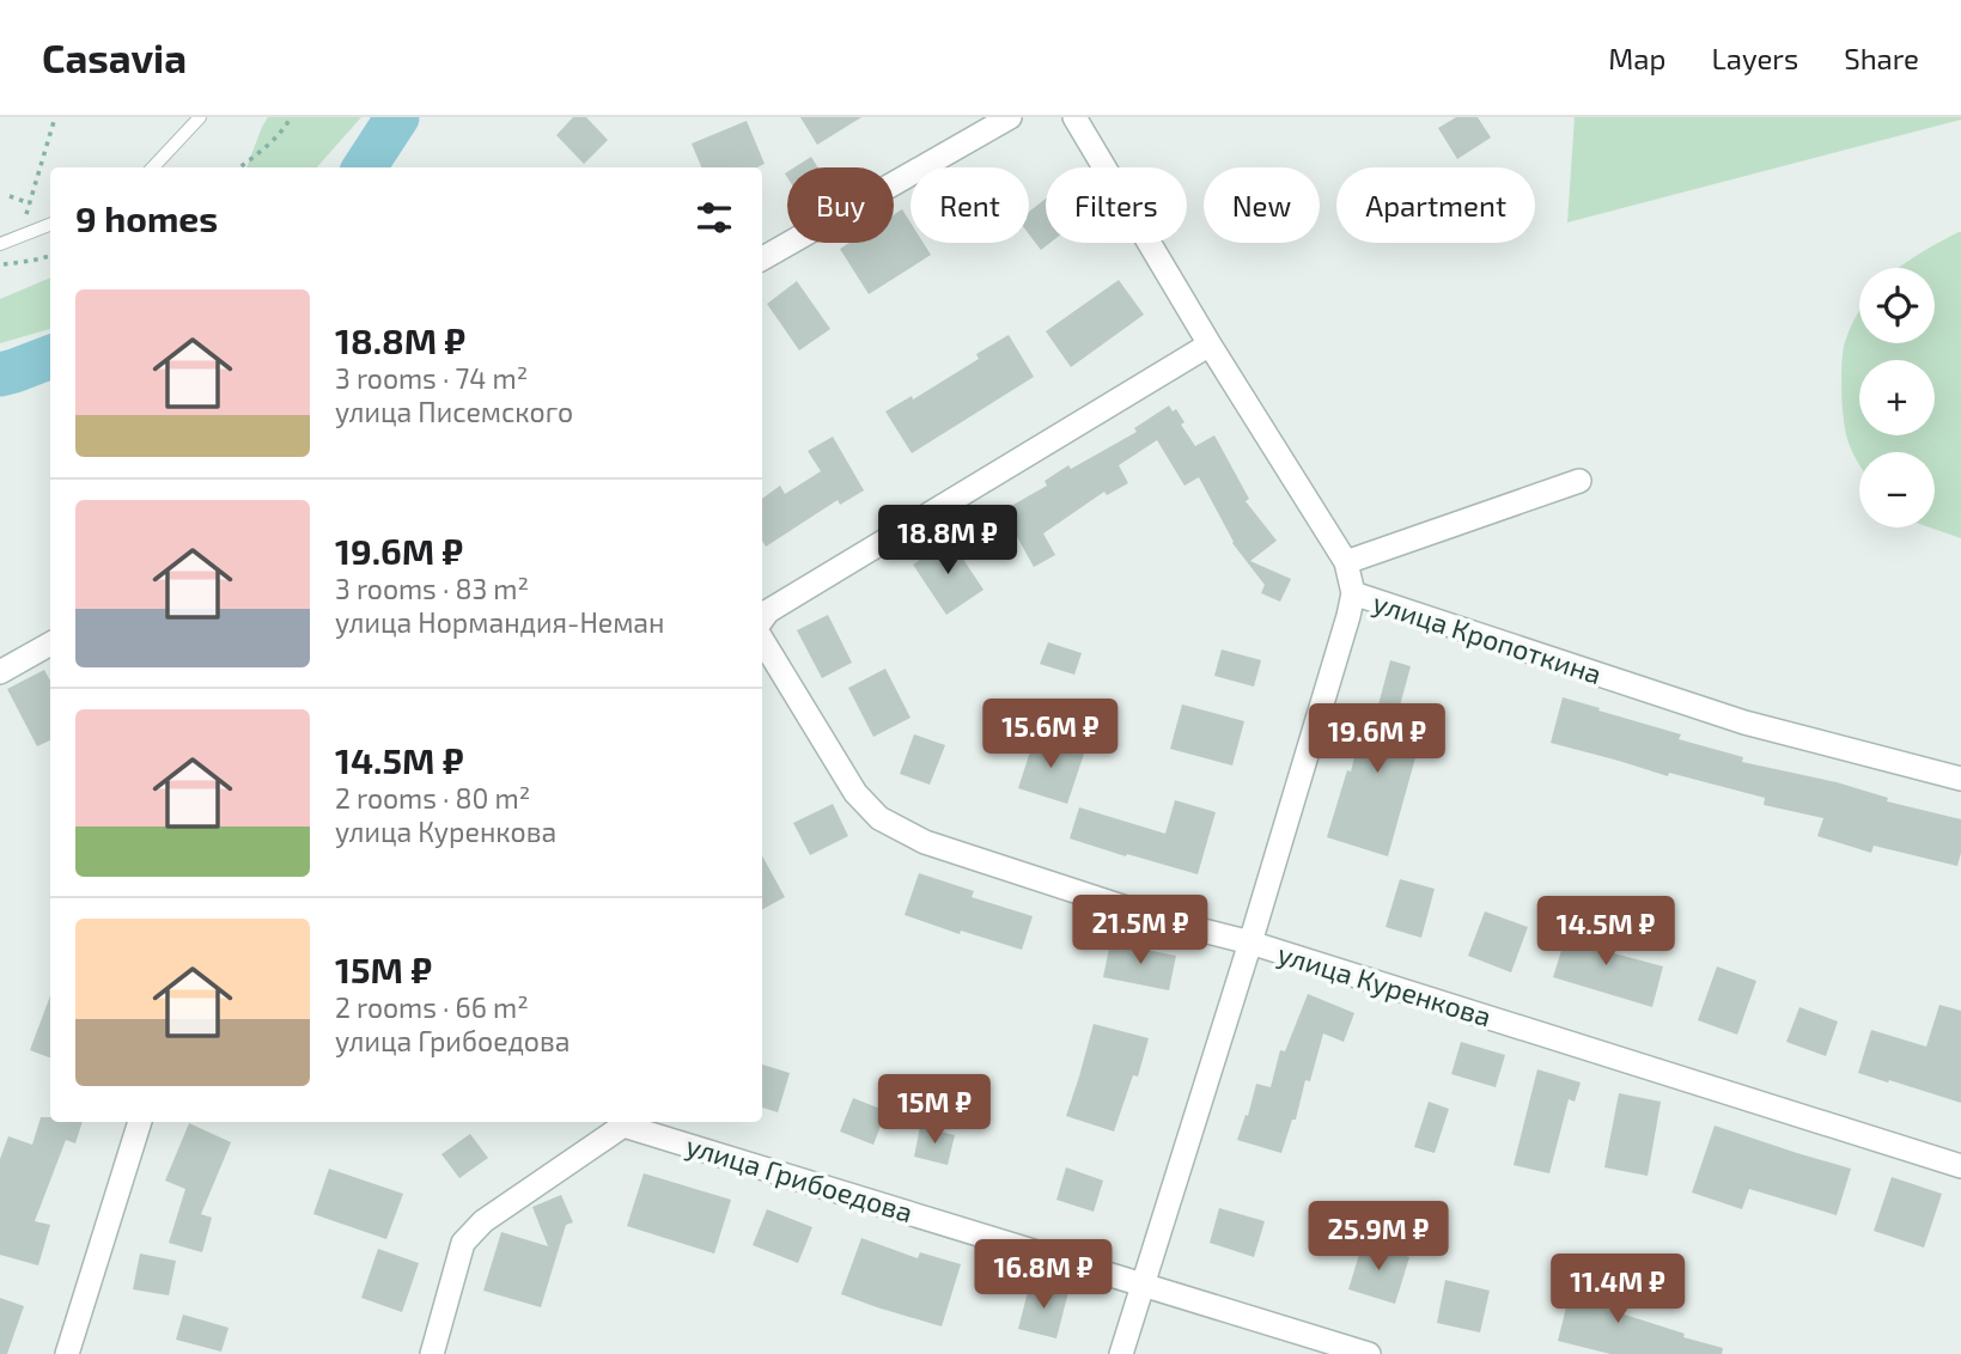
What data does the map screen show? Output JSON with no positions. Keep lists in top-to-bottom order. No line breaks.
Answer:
{"streets":{"street":["улица Кропоткина","улица Куренкова","улица Грибоедова"]},"page":{"header":"Casavia","nav":["Map","Layers","Share"],"chip":["Buy","Rent","Filters","New","Apartment"],"heading":"9 homes","map_buttons":["+","−"],"list":[{"name":"18.8M ₽","note":"3 rooms · 74 m² · улица Писемского"},{"name":"19.6M ₽","note":"3 rooms · 83 m² · улица Нормандия-Неман"},{"name":"14.5M ₽","note":"2 rooms · 80 m² · улица Куренкова"},{"name":"15M ₽","note":"2 rooms · 66 m² · улица Грибоедова"}],"price":["18.8M ₽","15.6M ₽","19.6M ₽","21.5M ₽","14.5M ₽","15M ₽","25.9M ₽","16.8M ₽","11.4M ₽"]}}
